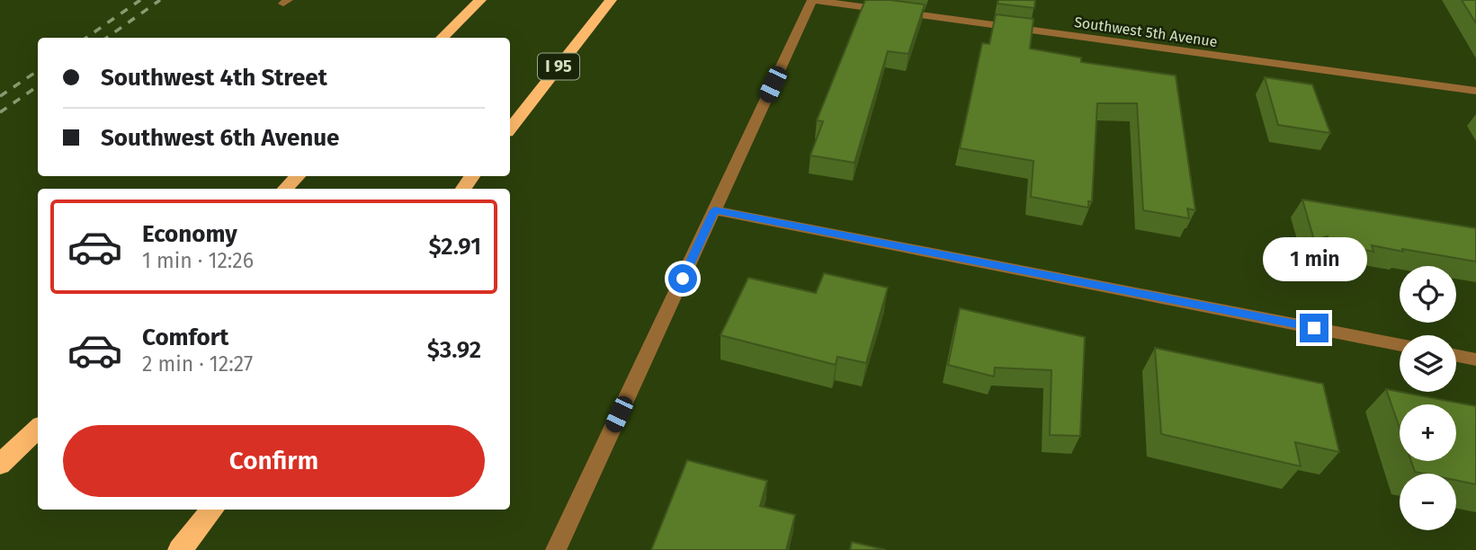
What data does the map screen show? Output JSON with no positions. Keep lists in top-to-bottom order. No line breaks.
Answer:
{"streets":{"highway":["I 95"],"street":["Southwest 5th Avenue"]},"page":{"banner":["Southwest 4th Street","Southwest 6th Avenue"],"list":[{"name":"Economy","note":"1 min · 12:26","value":"$2.91"},{"name":"Comfort","note":"2 min · 12:27","value":"$3.92"}],"bubble":"1 min","map_buttons":["+","−"],"buttons":"Confirm"}}
